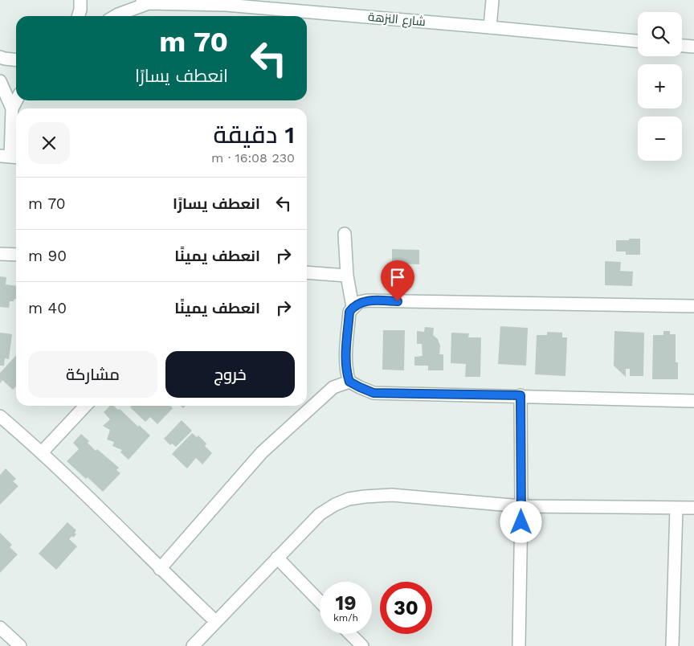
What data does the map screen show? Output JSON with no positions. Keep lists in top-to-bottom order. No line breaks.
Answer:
{"streets":{"street":["شارع النزهة"]},"page":{"map_buttons":["+","−"],"turn":["70 m","انعطف يسارًا"],"heading":["1 دقيقة","230 m · 16:08"],"list":[{"name":"انعطف يسارًا","value":"70 m"},{"name":"انعطف يمينًا","value":"90 m"},{"name":"انعطف يمينًا","value":"40 m"}],"buttons":["خروج","مشاركة"],"speed":"19 km/h","limit":"30"}}
